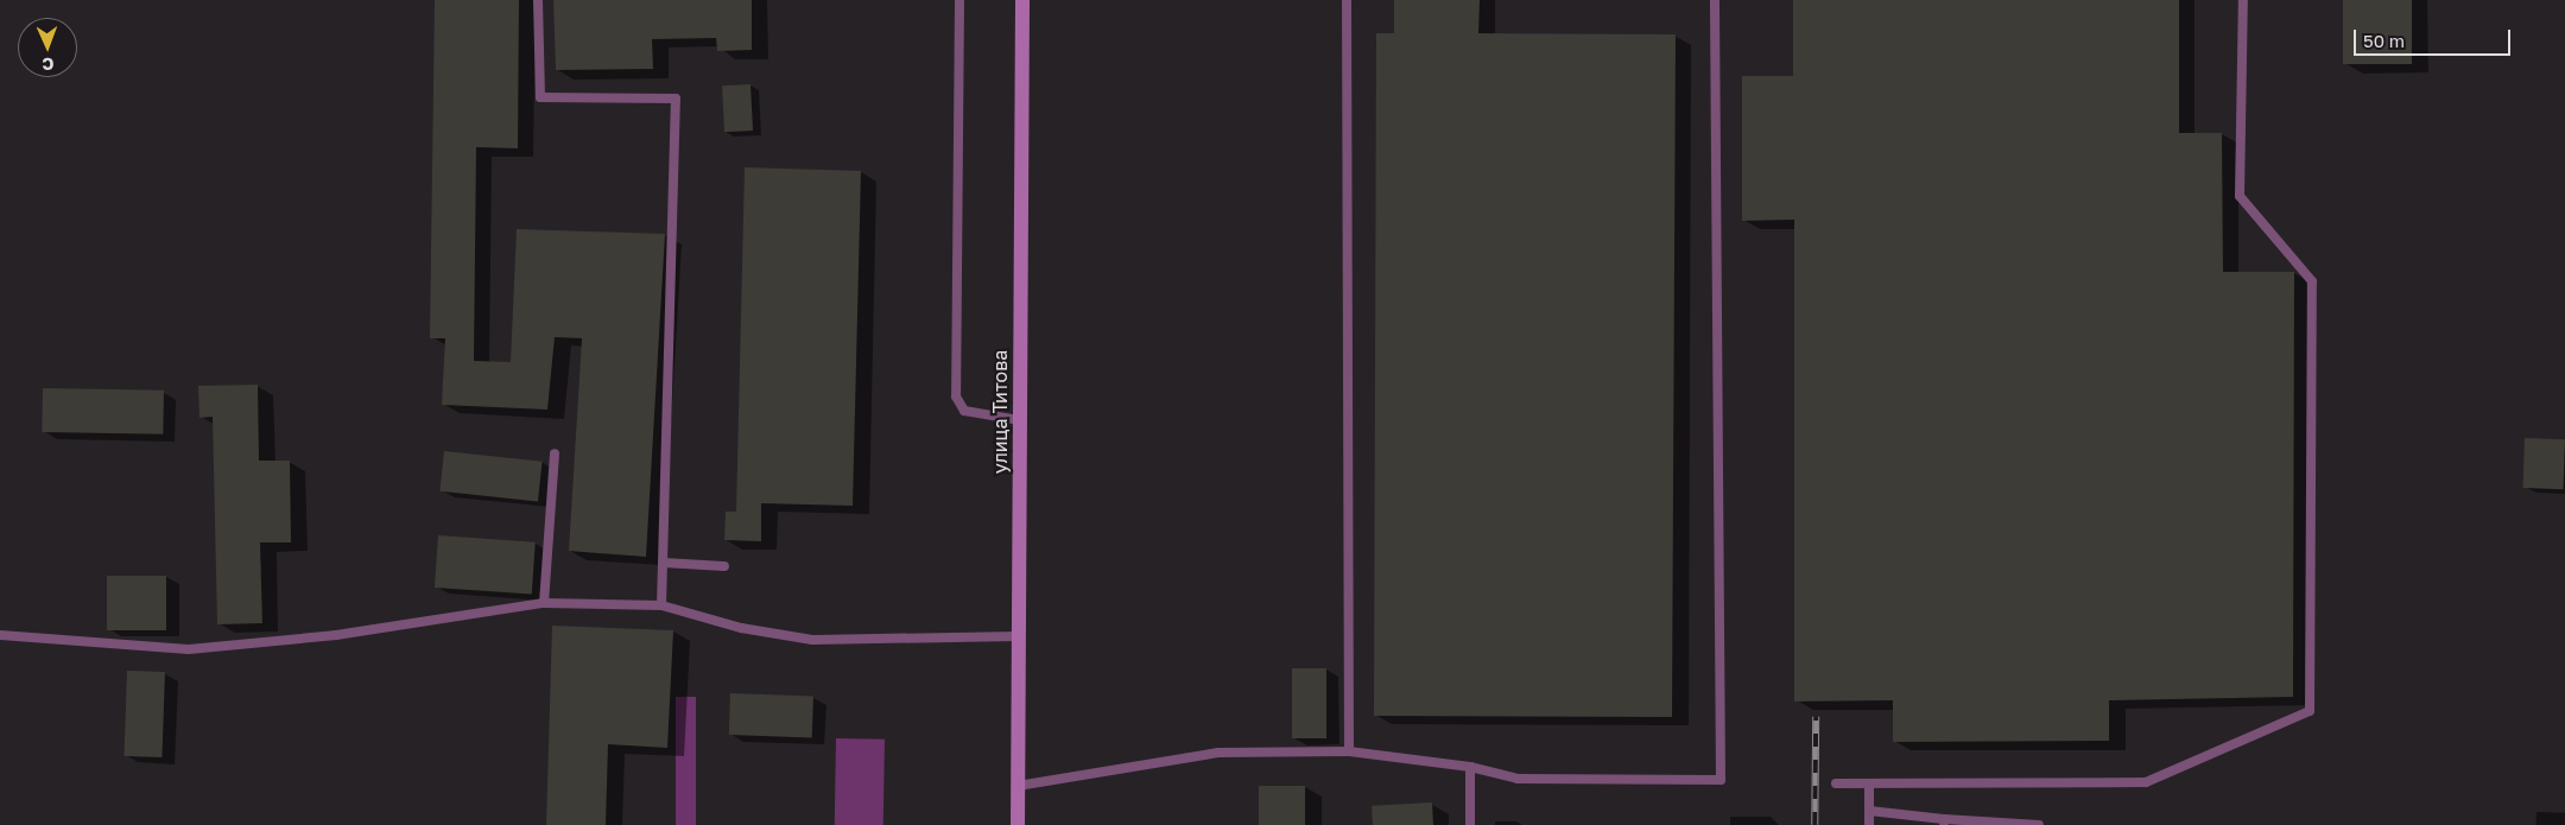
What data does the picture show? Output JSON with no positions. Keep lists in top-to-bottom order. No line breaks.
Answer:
{"streets":{"main road":["улица Титова"]},"scale_bar":"50 m","north":"bottom"}
